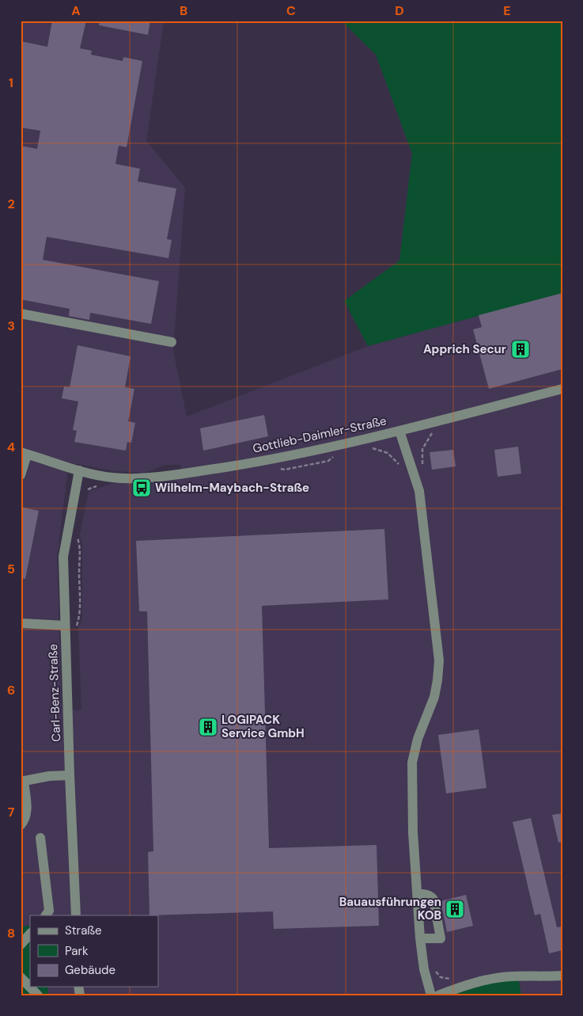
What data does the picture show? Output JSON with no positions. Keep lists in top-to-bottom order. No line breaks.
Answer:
{"streets":{"street":["Gottlieb-Daimler-Straße","Carl-Benz-Straße"]},"crossings":[["Gottlieb-Daimler-Straße","Carl-Benz-Straße"]],"places":{"building":["Apprich Secur","LOGIPACK Service GmbH","Bauausführungen KOB"],"bus stop":["Wilhelm-Maybach-Straße"]},"legend":["Straße","Park","Gebäude"],"grid":{"columns":["A","B","C","D","E"],"rows":["1","2","3","4","5","6","7","8"]}}
